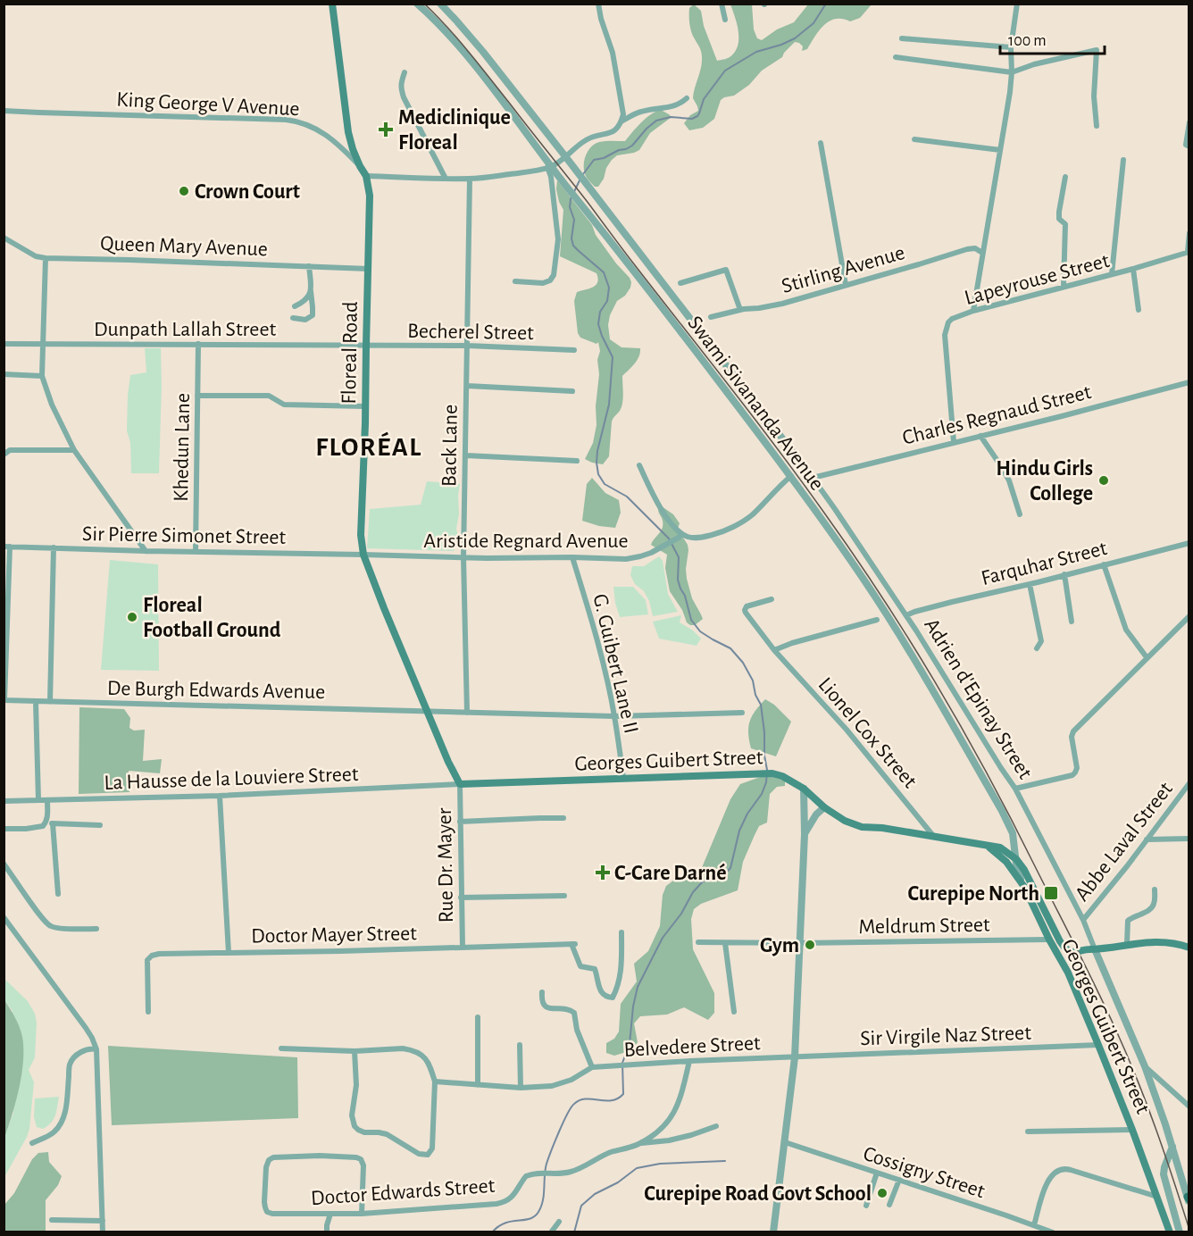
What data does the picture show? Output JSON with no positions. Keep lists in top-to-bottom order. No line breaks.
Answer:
{"streets":{"main road":["Floreal Road","Georges Guibert Street"],"street":["King George V Avenue","Queen Mary Avenue","Stirling Avenue","Lapeyrouse Street","Dunpath Lallah Street","Becherel Street","Swami Sivananda Avenue","Charles Regnaud Street","Back Lane","Khedun Lane","Sir Pierre Simonet Street","Aristide Regnard Avenue","Farquhar Street","G. Guibert Lane II","De Burgh Edwards Avenue","Adrien d'Epinay Street","Lionel Cox Street","La Hausse de la Louviere Street","Abbe Laval Street","Rue Dr. Mayer","Meldrum Street","Doctor Mayer Street","Sir Virgile Naz Street","Belvedere Street","Cossigny Street","Doctor Edwards Street"]},"crossings":[["King George V Avenue","Floreal Road"],["Queen Mary Avenue","Floreal Road"],["Lapeyrouse Street","Charles Regnaud Street"],["Dunpath Lallah Street","Becherel Street"],["Dunpath Lallah Street","Floreal Road"],["Dunpath Lallah Street","Khedun Lane"],["Becherel Street","Floreal Road"],["Becherel Street","Back Lane"],["Floreal Road","Sir Pierre Simonet Street"],["Floreal Road","Aristide Regnard Avenue"],["Floreal Road","De Burgh Edwards Avenue"],["Floreal Road","Georges Guibert Street"],["Floreal Road","La Hausse de la Louviere Street"],["Floreal Road","Rue Dr. Mayer"],["Swami Sivananda Avenue","Georges Guibert Street"],["Charles Regnaud Street","Adrien d'Epinay Street"],["Back Lane","Aristide Regnard Avenue"],["Back Lane","De Burgh Edwards Avenue"],["Khedun Lane","Sir Pierre Simonet Street"],["Sir Pierre Simonet Street","Aristide Regnard Avenue"],["Aristide Regnard Avenue","G. Guibert Lane II"],["Farquhar Street","Adrien d'Epinay Street"],["G. Guibert Lane II","De Burgh Edwards Avenue"],["G. Guibert Lane II","Georges Guibert Street"],["Adrien d'Epinay Street","Georges Guibert Street"],["Adrien d'Epinay Street","Abbe Laval Street"],["Lionel Cox Street","Georges Guibert Street"],["Georges Guibert Street","La Hausse de la Louviere Street"],["Georges Guibert Street","Rue Dr. Mayer"],["Georges Guibert Street","Meldrum Street"],["Georges Guibert Street","Sir Virgile Naz Street"],["La Hausse de la Louviere Street","Rue Dr. Mayer"],["Rue Dr. Mayer","Doctor Mayer Street"],["Sir Virgile Naz Street","Belvedere Street"],["Belvedere Street","Doctor Edwards Street"]],"districts":["FLORÉAL"],"places":{"health":["Mediclinique Floreal","C-Care Darné"],"other":["Crown Court","Hindu Girls College","Floreal Football Ground","Gym","Curepipe Road Govt School"],"transit":["Curepipe North"]},"scale_bar":"100 m"}
